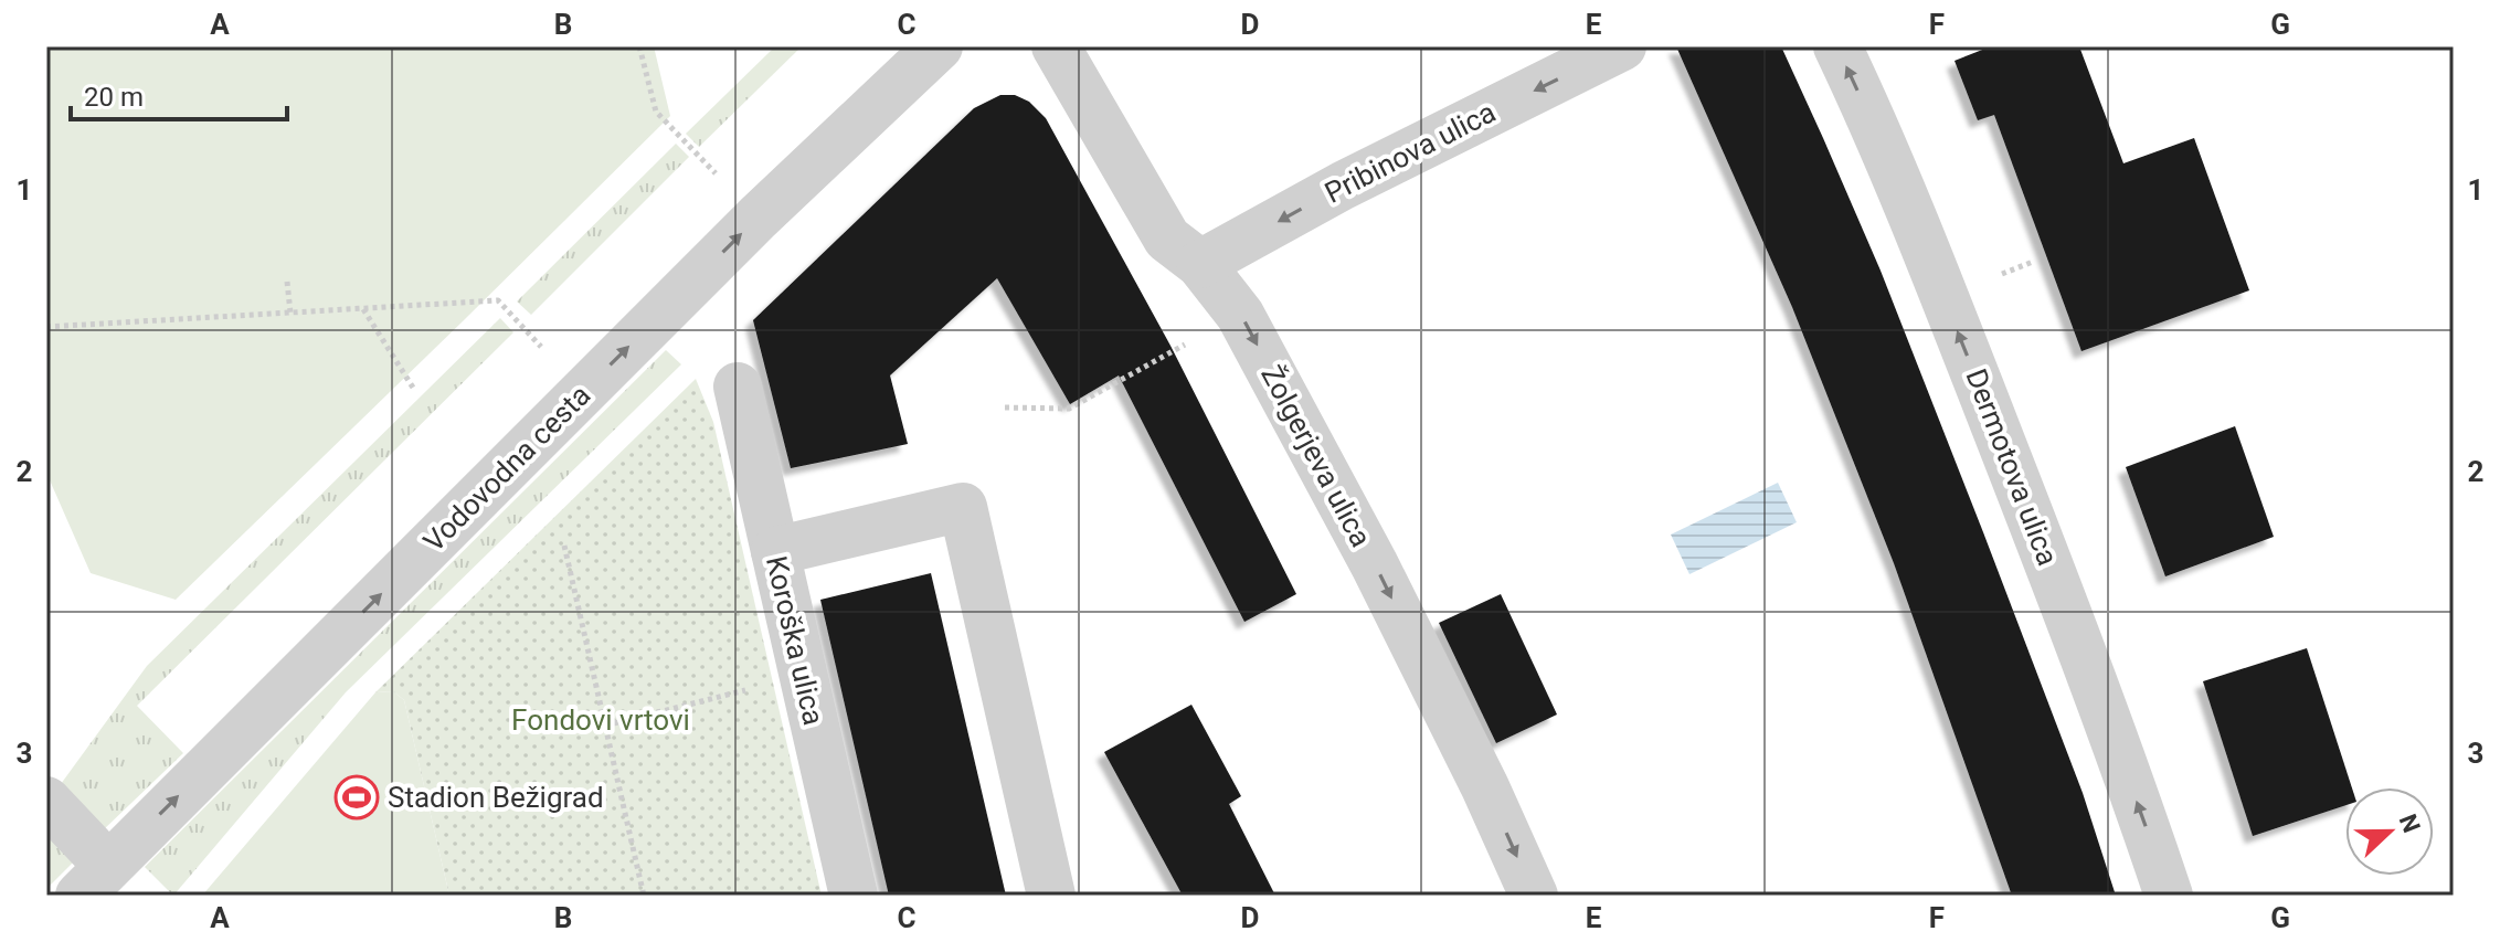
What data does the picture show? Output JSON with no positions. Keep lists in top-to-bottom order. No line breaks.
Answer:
{"streets":{"street":["Pribinova ulica","Žolgerjeva ulica","Dermotova ulica","Vodovodna cesta","Koroška ulica"]},"crossings":[["Pribinova ulica","Žolgerjeva ulica"]],"one_way":["Pribinova ulica","Žolgerjeva ulica","Dermotova ulica","Vodovodna cesta"],"parks":["Fondovi vrtovi"],"places":{"sports":["Stadion Bežigrad"]},"scale_bar":"20 m","north":"right","grid":{"columns":["A","B","C","D","E","F","G"],"rows":["1","2","3"]}}
